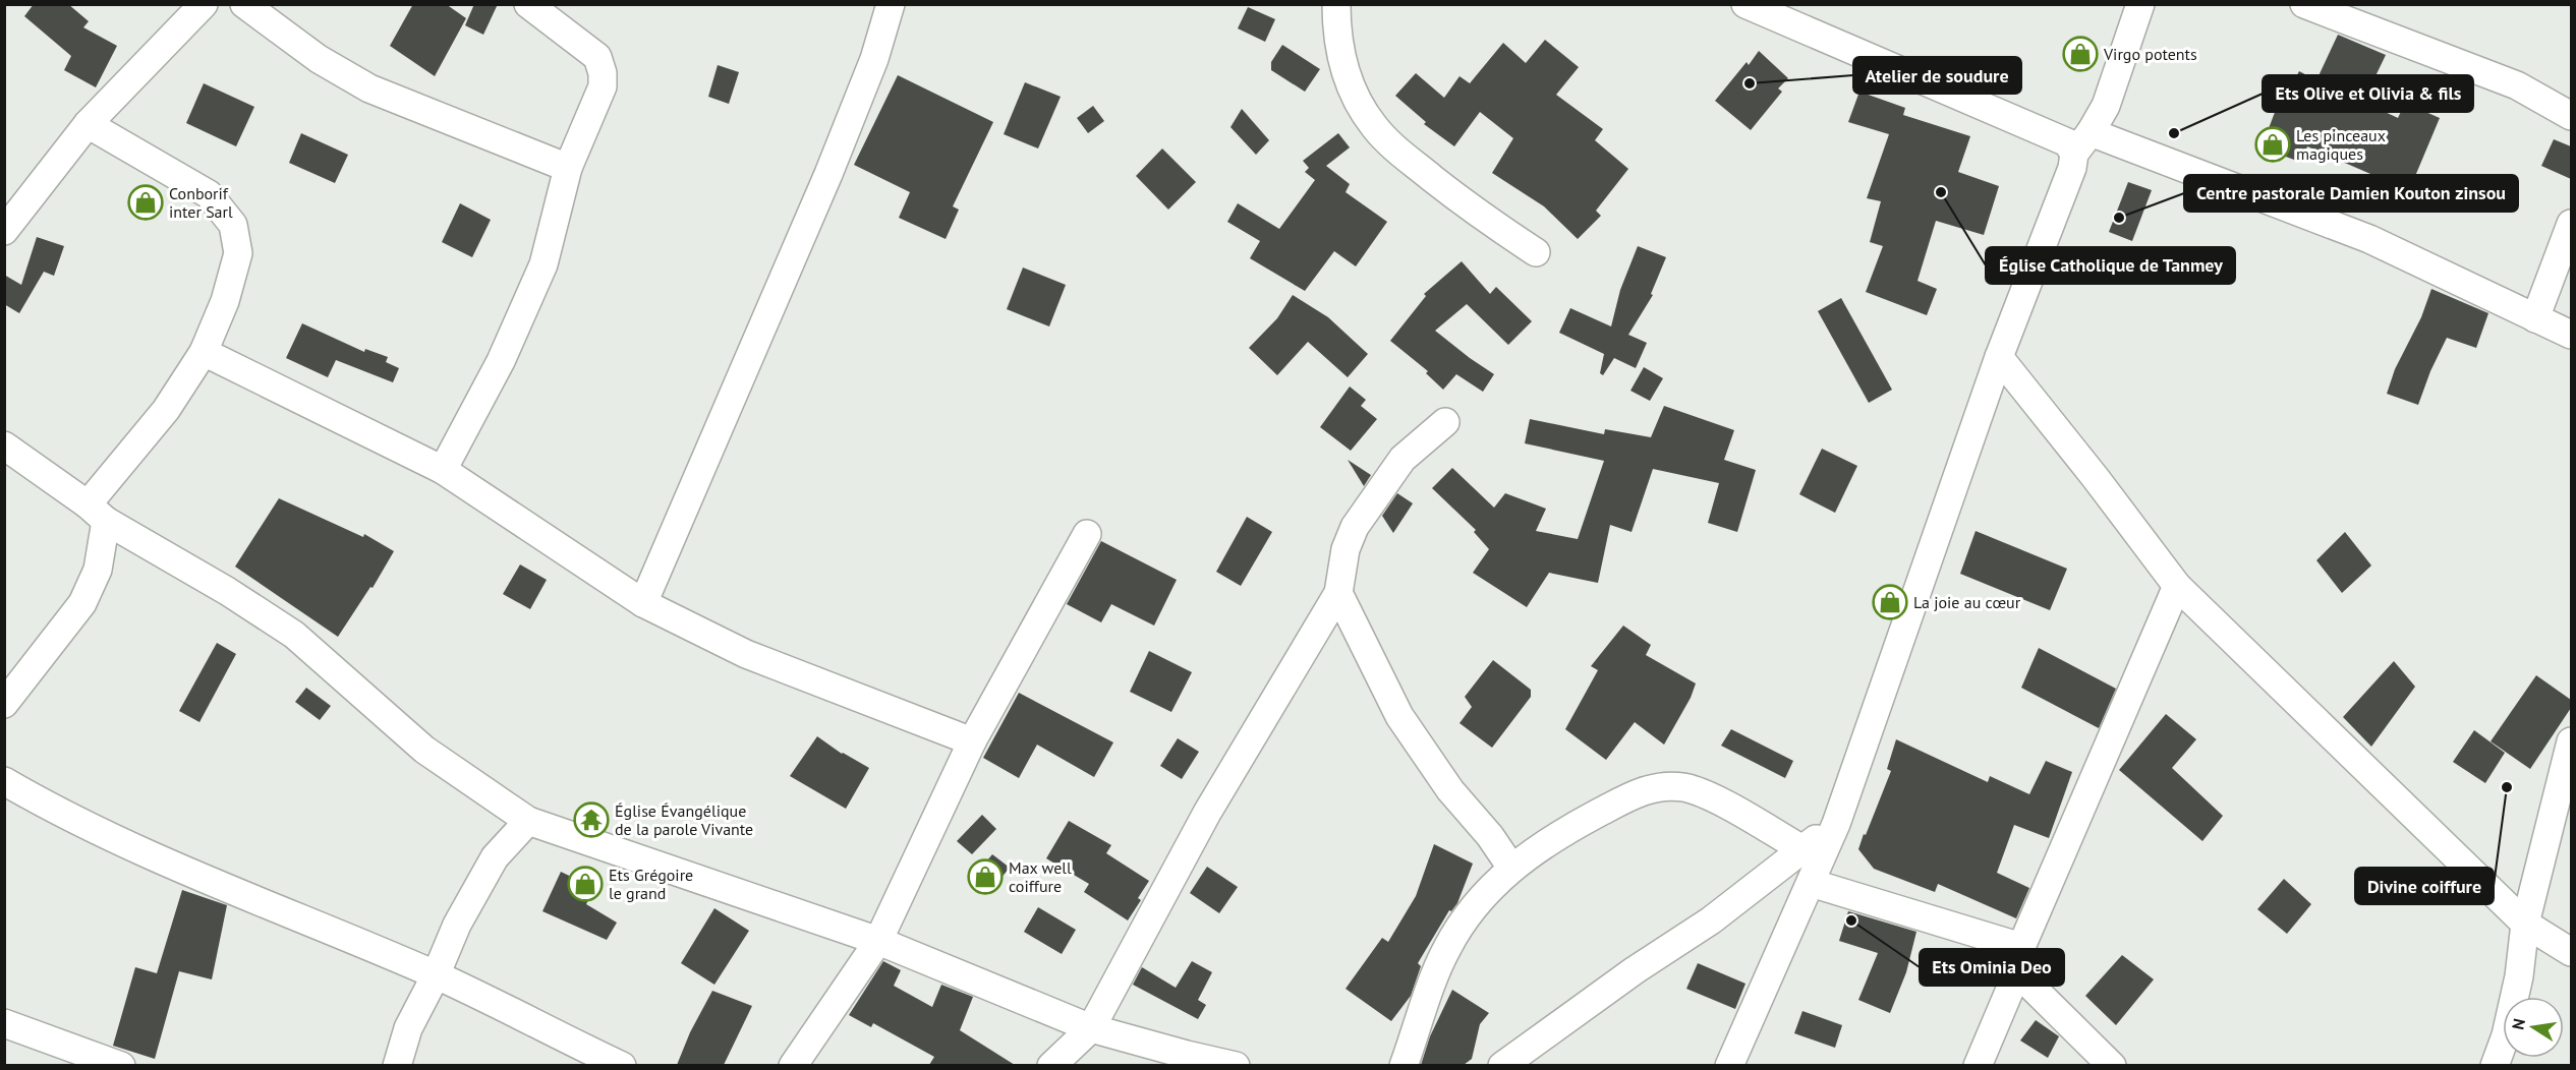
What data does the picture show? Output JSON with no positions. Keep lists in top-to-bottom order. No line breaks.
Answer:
{"places":{"shop":["Virgo potents","Les pinceaux magiques","Conborif inter Sarl","La joie au cœur","Max well coiffure","Ets Grégoire le grand"],"other":["Atelier de soudure","Ets Olive et Olivia & fils","Église Catholique de Tanmey","Centre pastorale Damien Kouton zinsou","Divine coiffure","Ets Ominia Deo"],"temple":["Église Évangélique de la parole Vivante"]},"north":"left"}
